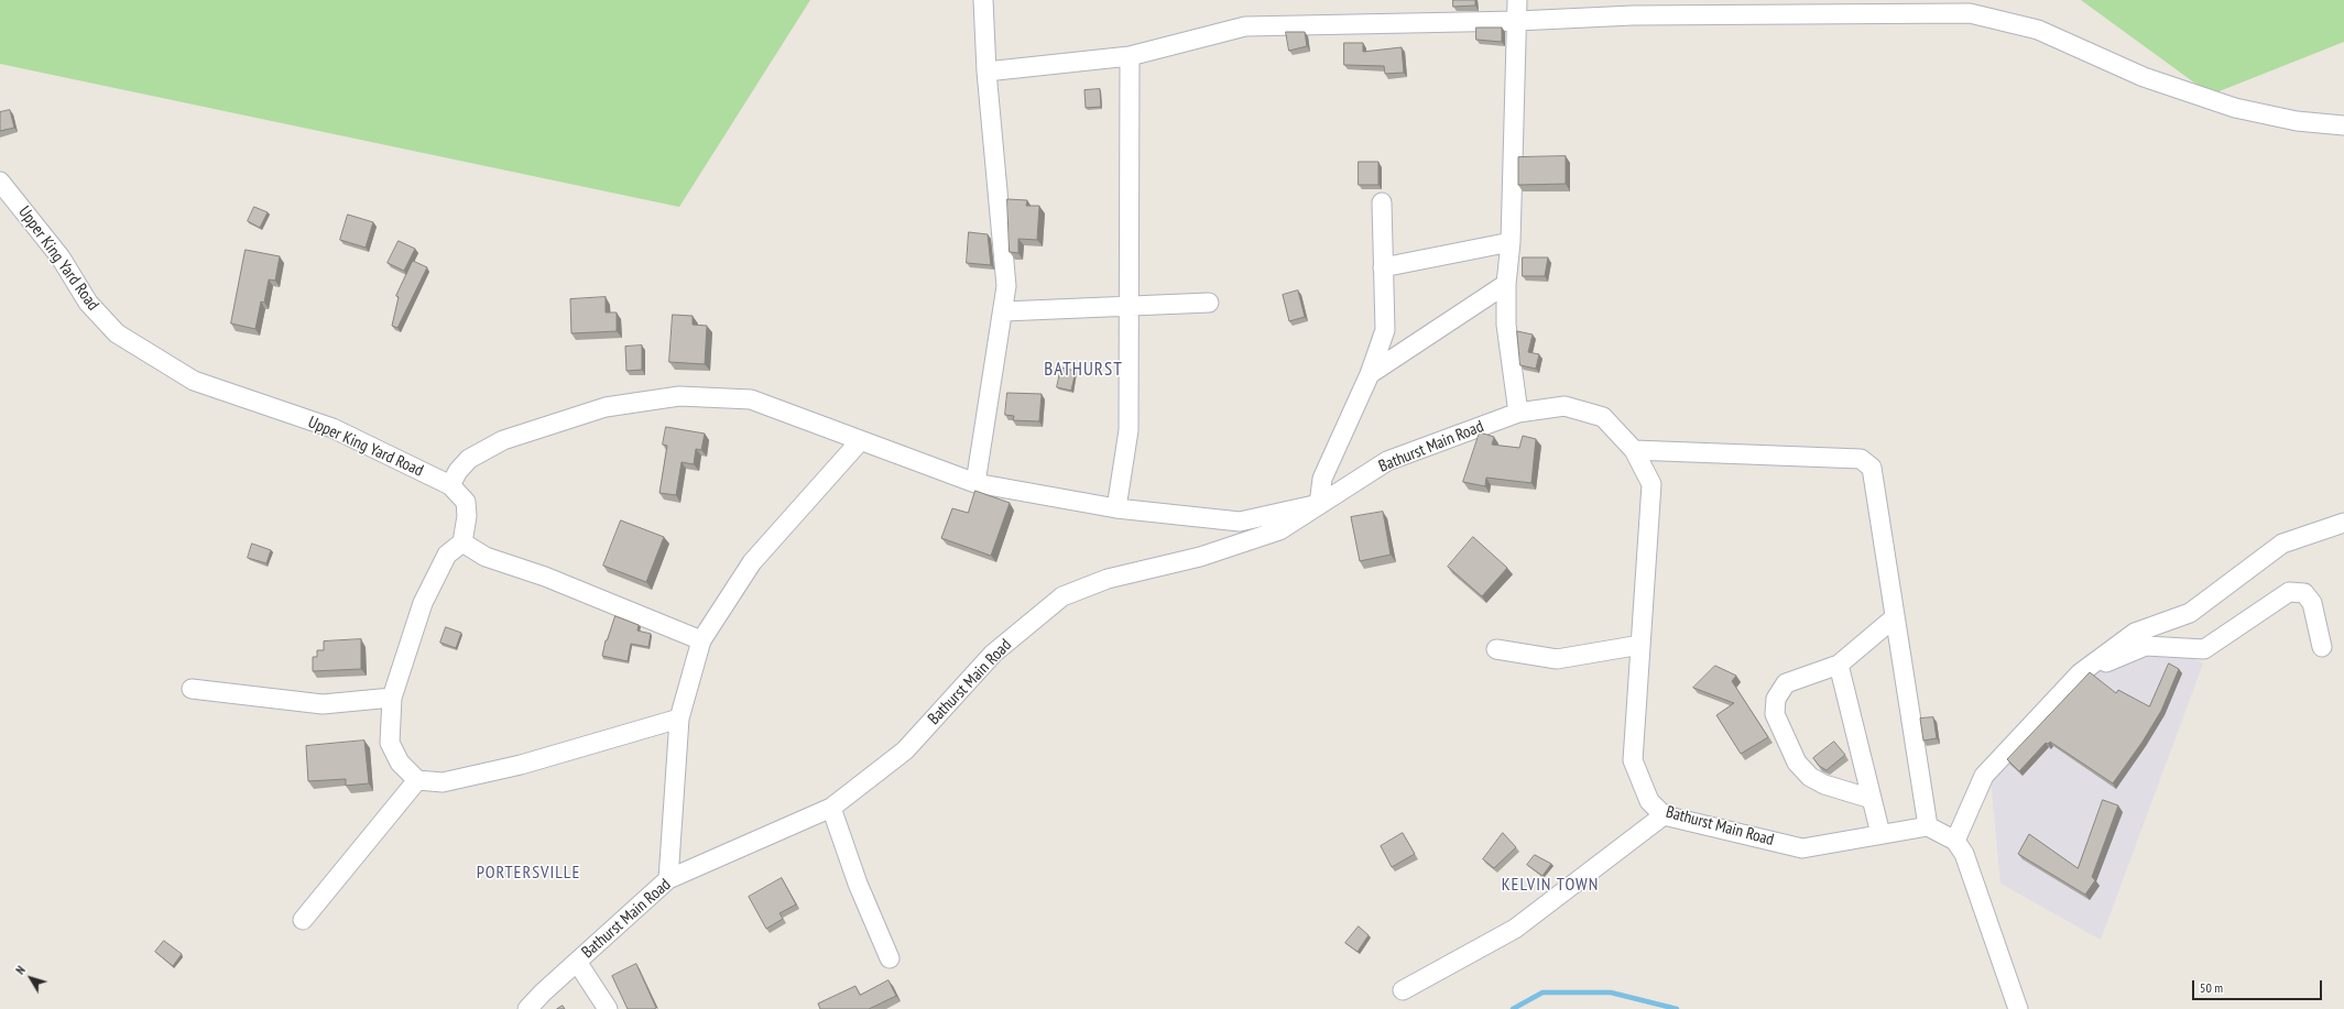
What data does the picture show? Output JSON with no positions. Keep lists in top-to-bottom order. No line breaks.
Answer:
{"streets":{"street":["Upper King Yard Road","Bathurst Main Road"]},"districts":["BATHURST","PORTERSVILLE","KELVIN TOWN"],"scale_bar":"50 m","north":"top left"}
